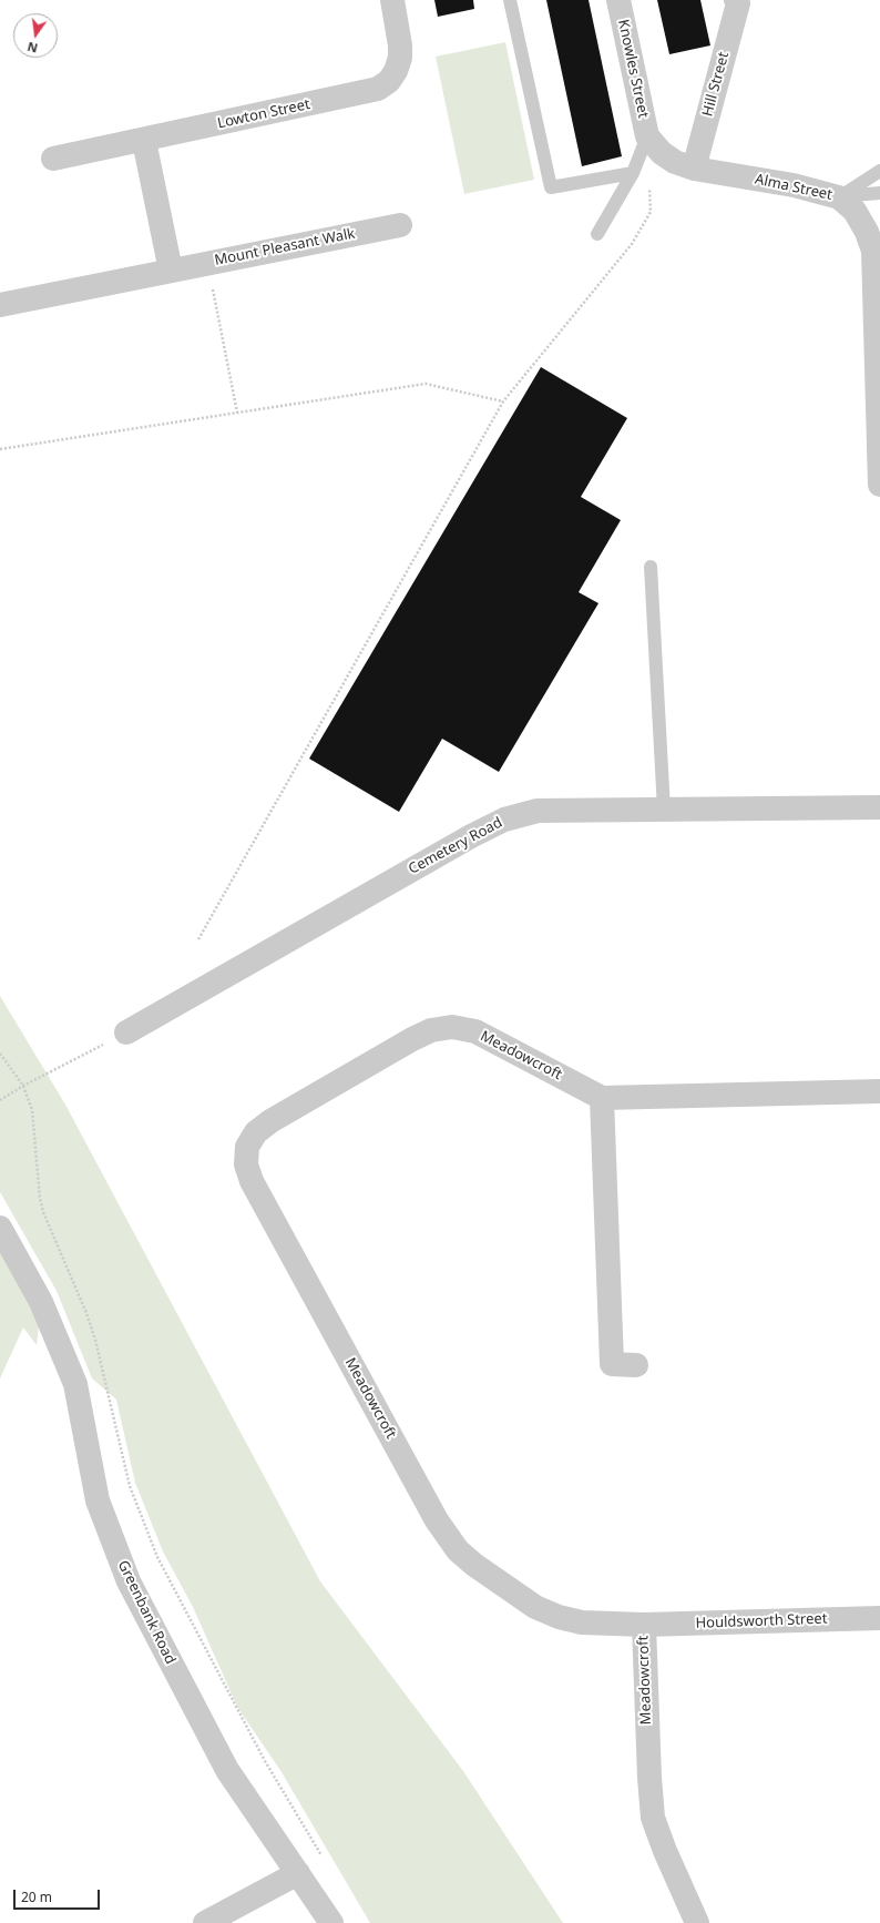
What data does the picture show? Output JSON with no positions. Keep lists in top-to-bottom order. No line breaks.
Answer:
{"streets":{"street":["Knowles Street","Hill Street","Lowton Street","Alma Street","Mount Pleasant Walk","Cemetery Road","Meadowcroft","Greenbank Road","Houldsworth Street"]},"crossings":[["Knowles Street","Alma Street"],["Hill Street","Alma Street"],["Meadowcroft","Houldsworth Street"]],"scale_bar":"20 m","north":"bottom"}
